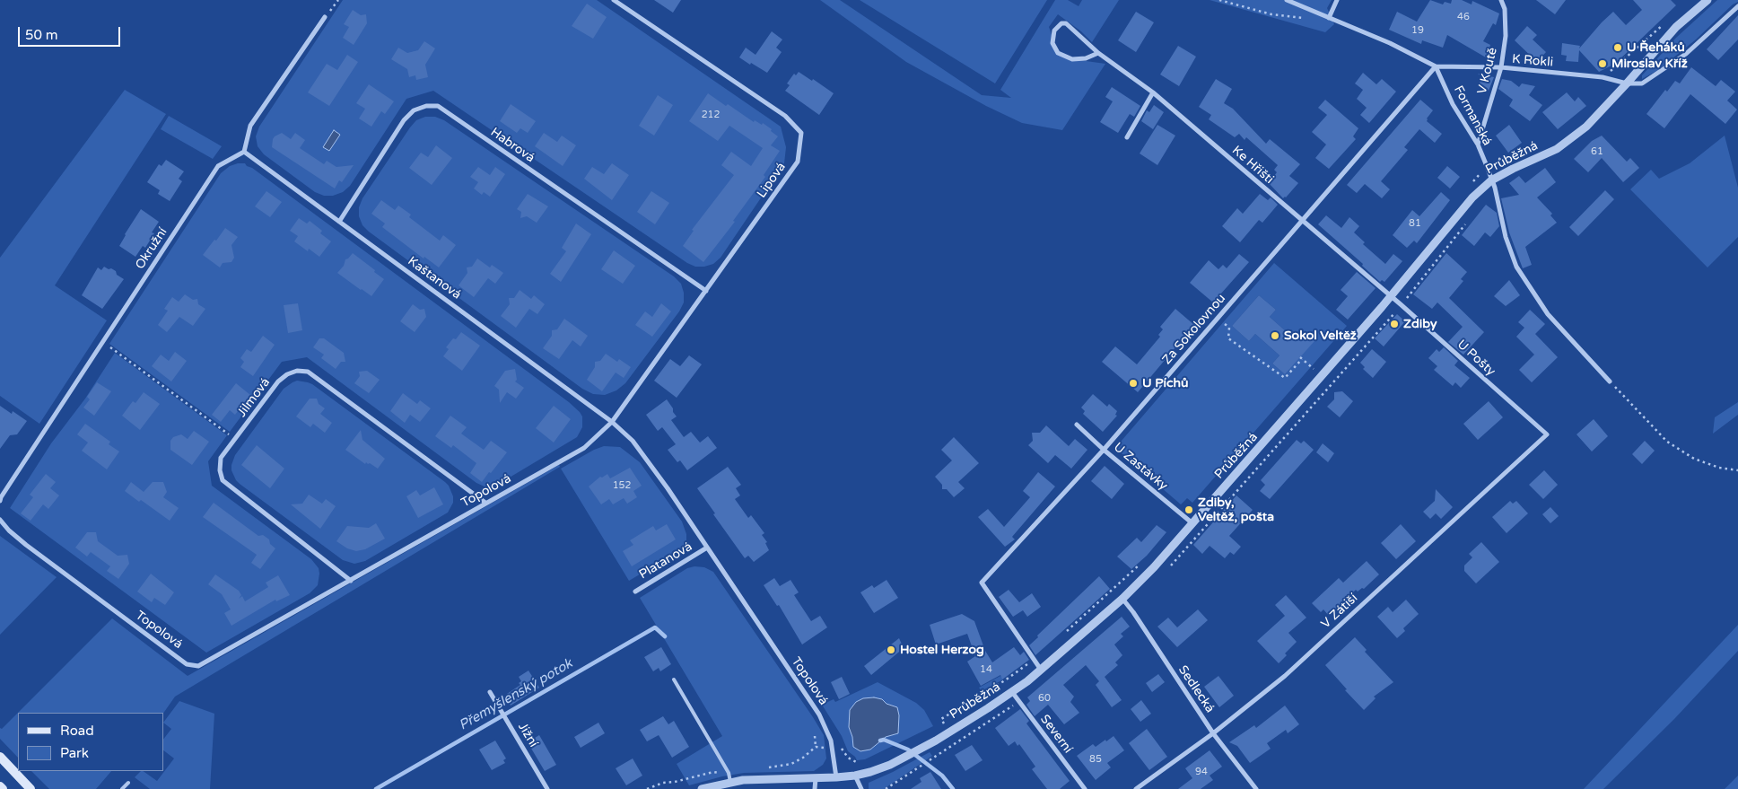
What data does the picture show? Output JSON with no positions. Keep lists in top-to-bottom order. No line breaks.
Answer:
{"streets":{"street":["K Rokli","V Koutě","Formanská","Habrová","Průběžná","Ke Hřišti","Lipová","Okružní","Kaštanová","Za Sokolovnou","U Pošty","Jilmová","U Zastávky","Topolová","Platanová","V Zátiší","Sedlecká","Severní","Jižní"]},"crossings":[["K Rokli","V Koutě"],["K Rokli","Formanská"],["K Rokli","Průběžná"],["K Rokli","Za Sokolovnou"],["V Koutě","Formanská"],["Formanská","Průběžná"],["Formanská","Za Sokolovnou"],["Habrová","Lipová"],["Habrová","Kaštanová"],["Průběžná","Ke Hřišti"],["Průběžná","Za Sokolovnou"],["Průběžná","U Pošty"],["Průběžná","U Zastávky"],["Průběžná","Topolová"],["Průběžná","Sedlecká"],["Průběžná","Severní"],["Ke Hřišti","Za Sokolovnou"],["Ke Hřišti","U Pošty"],["Lipová","Kaštanová"],["Lipová","Topolová"],["Okružní","Kaštanová"],["Kaštanová","Topolová"],["Za Sokolovnou","U Zastávky"],["U Pošty","V Zátiší"],["Jilmová","Topolová"],["Topolová","Platanová"],["V Zátiší","Sedlecká"]],"water":["Přemyšlenský potok"],"places":["U Řeháků","Miroslav Kříž","Zdiby","Sokol Veltěž","U Píchů","Zdiby, Veltěž, pošta","Hostel Herzog"],"house_numbers":["46","19","212","61","81","152","14","60","85","94"],"legend":["Road","Park"],"scale_bar":"50 m"}
